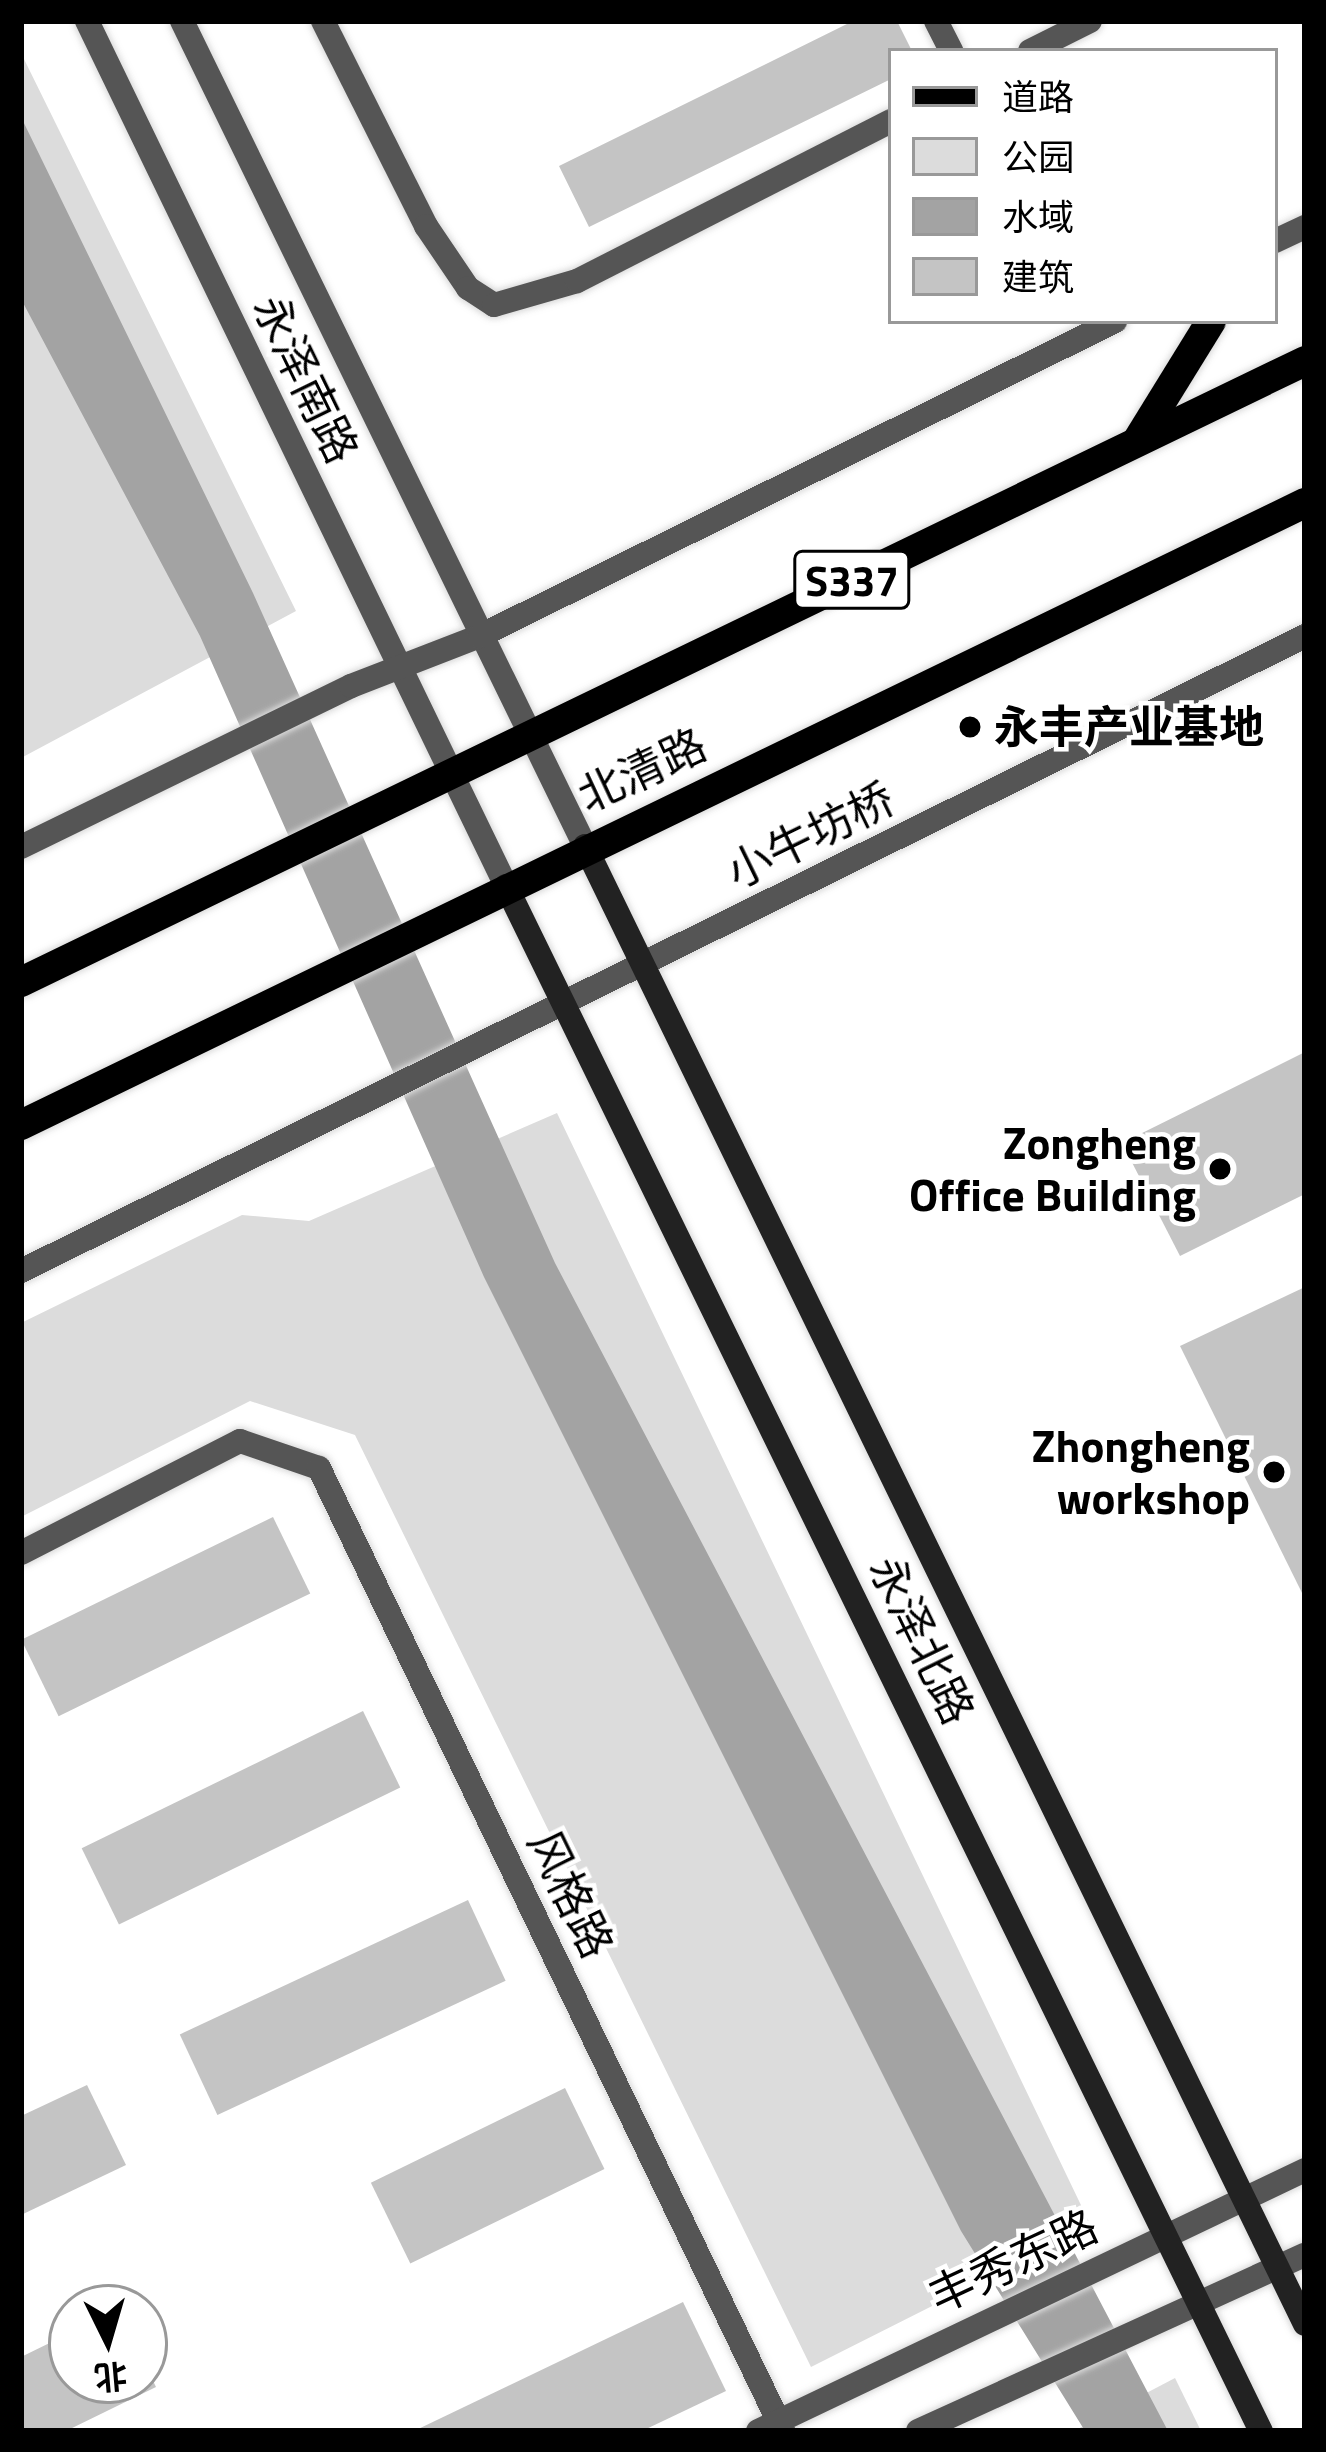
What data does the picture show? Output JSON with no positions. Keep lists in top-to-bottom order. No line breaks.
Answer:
{"streets":{"main road":["S337","北清路","永泽北路"],"street":["永泽南路","小牛坊桥","风格路","丰秀东路"]},"crossings":[["永泽南路","北清路"],["永泽南路","永泽北路"],["北清路","永泽北路"],["小牛坊桥","永泽北路"],["永泽北路","丰秀东路"],["风格路","丰秀东路"]],"places":["永丰产业基地","Zongheng Office Building","Zhongheng workshop"],"legend":["道路","公园","水域","建筑"],"north":"bottom"}
